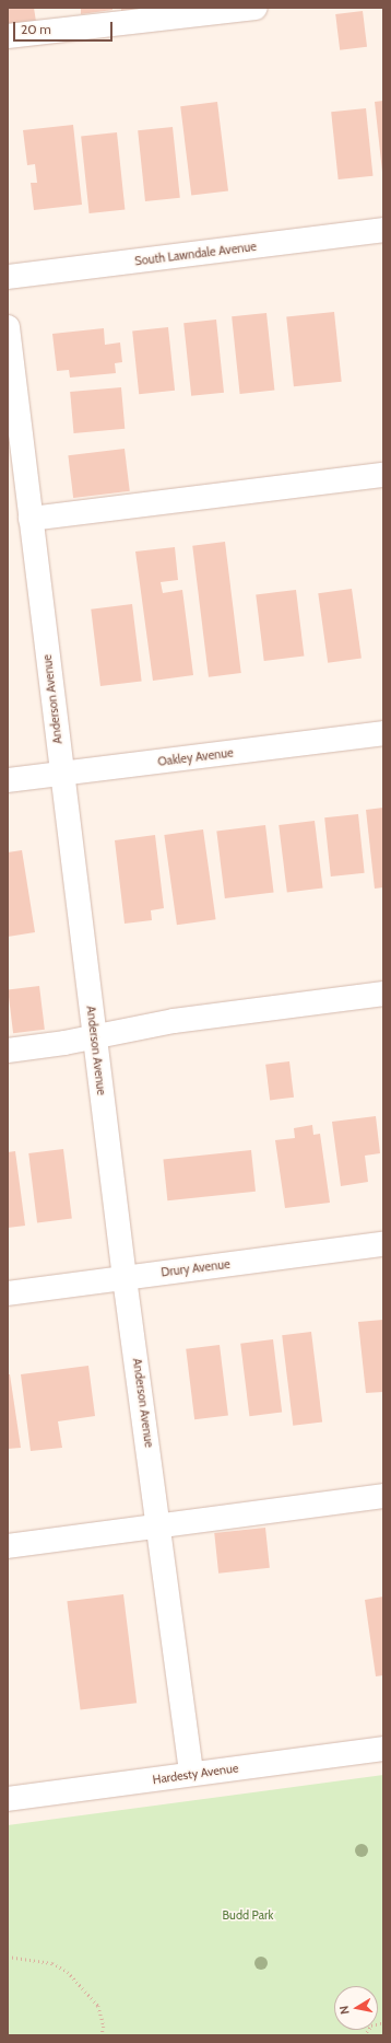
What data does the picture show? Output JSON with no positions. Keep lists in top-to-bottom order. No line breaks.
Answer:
{"streets":{"street":["South Lawndale Avenue","Anderson Avenue","Oakley Avenue","Drury Avenue","Hardesty Avenue"]},"crossings":[["Anderson Avenue","Oakley Avenue"],["Anderson Avenue","Drury Avenue"],["Anderson Avenue","Hardesty Avenue"]],"parks":["Budd Park"],"scale_bar":"20 m","north":"left"}
